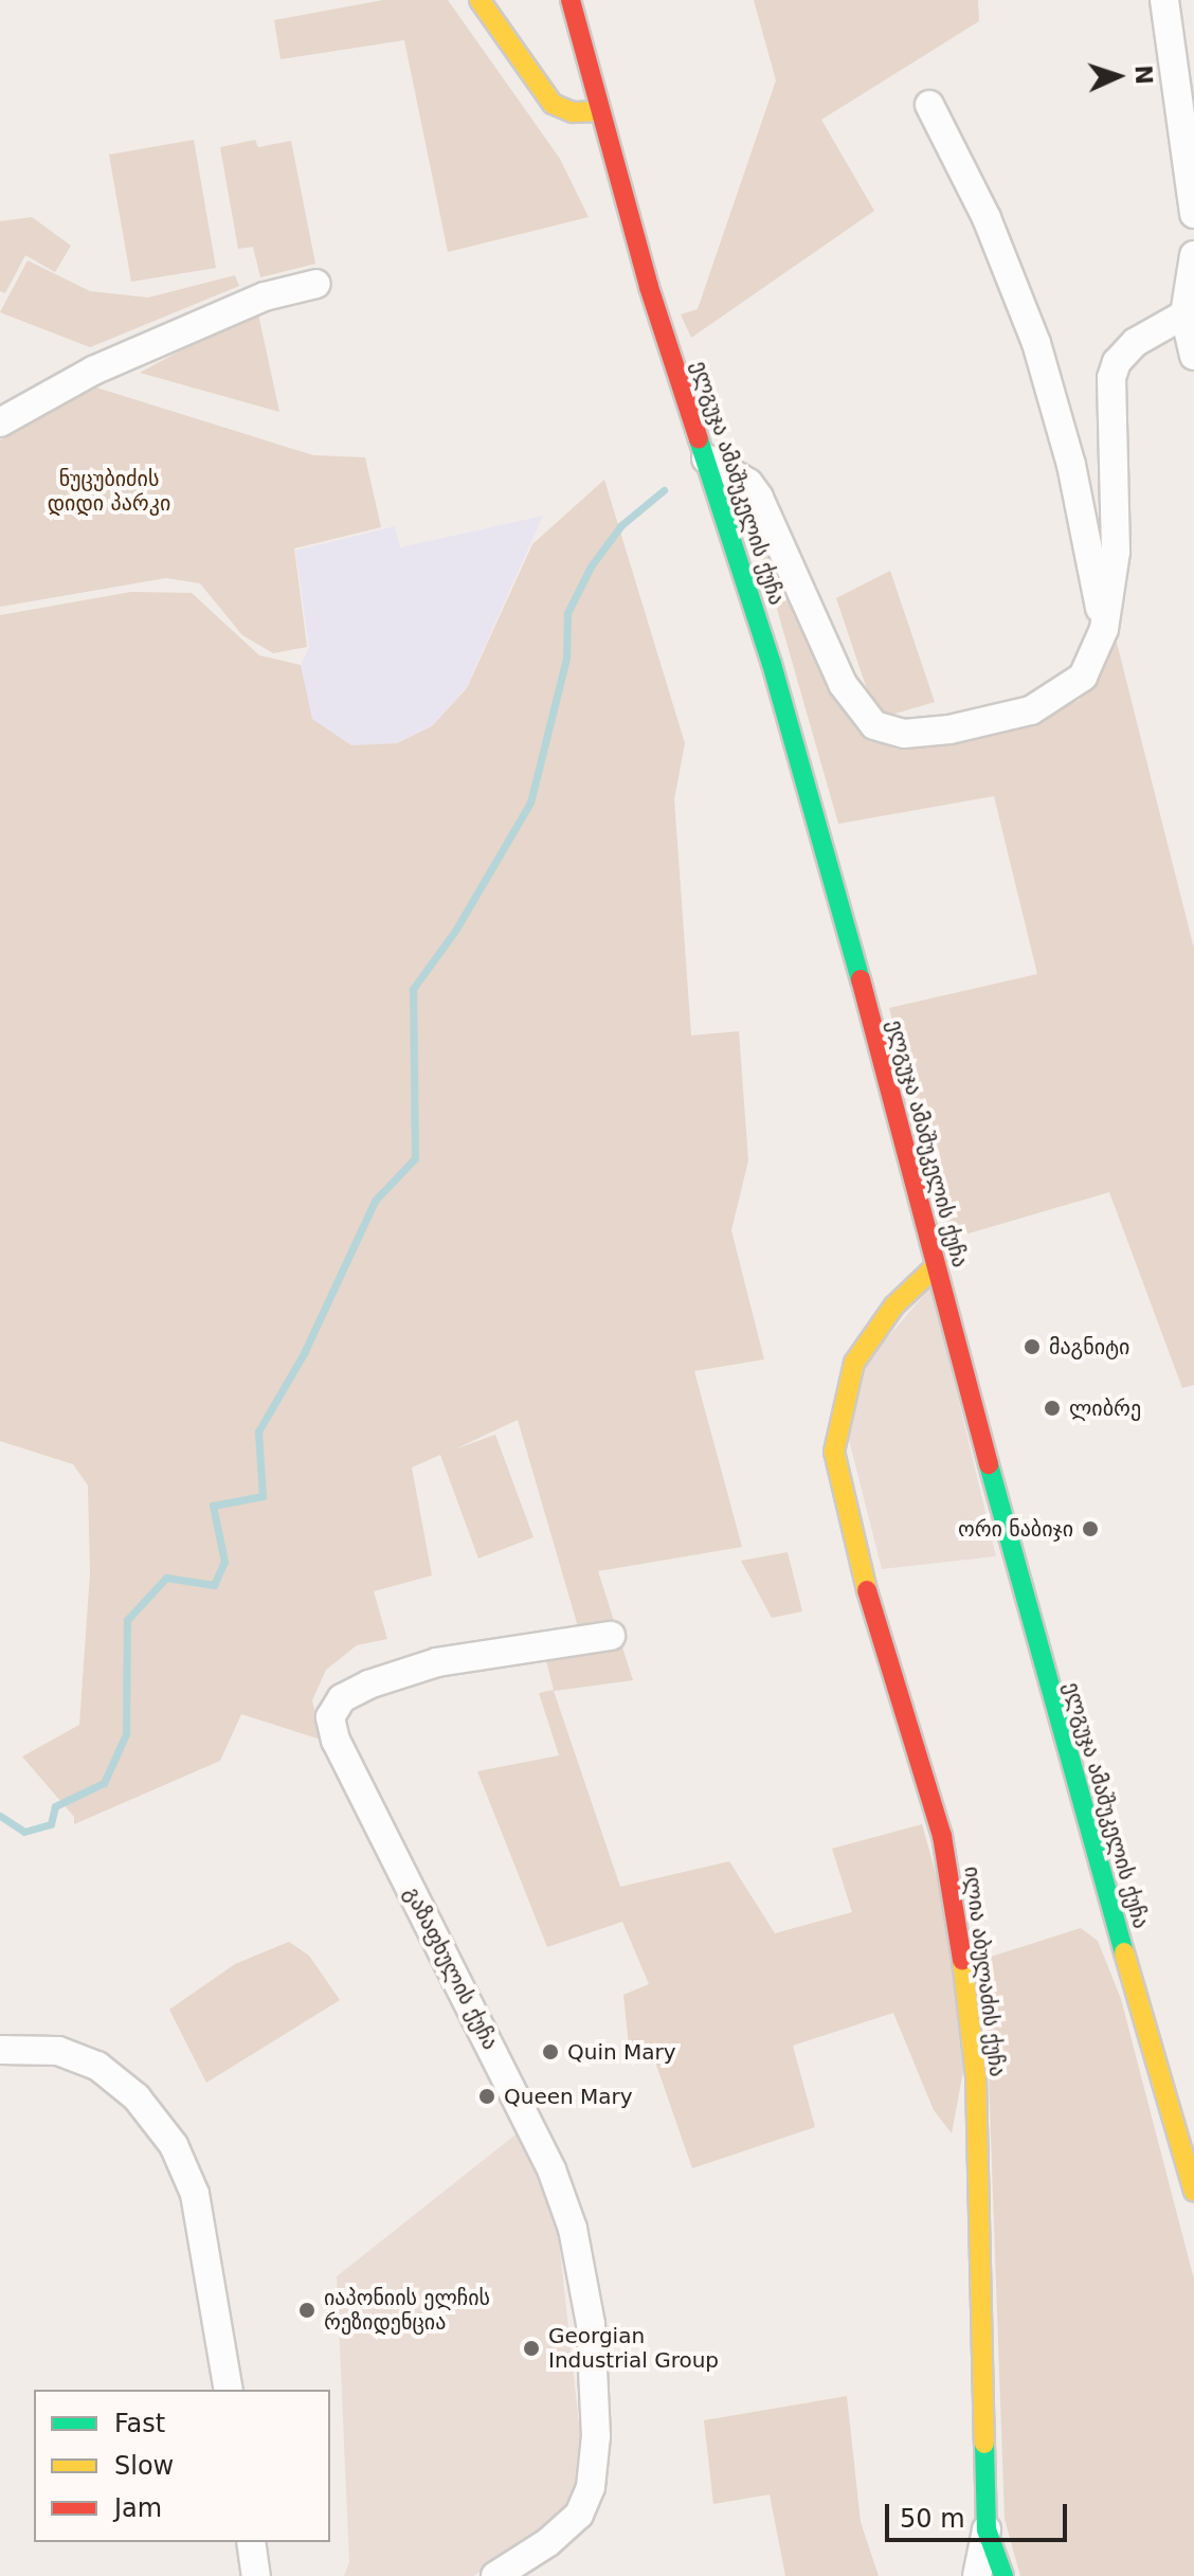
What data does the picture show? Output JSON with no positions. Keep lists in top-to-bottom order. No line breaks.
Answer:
{"streets":{"main road":["ელგუჯა ამაშუკელის ქუჩა","ილია აბულაძის ქუჩა"],"street":["გაზაფხულის ქუჩა"]},"crossings":[["ელგუჯა ამაშუკელის ქუჩა","ილია აბულაძის ქუჩა"]],"parks":["ნუცუბიძის დიდი პარკი"],"places":["მაგნიტი","ლიბრე","ორი ნაბიჯი","Quin Mary","Queen Mary","იაპონიის ელჩის რეზიდენცია","Georgian Industrial Group"],"legend":["Fast","Slow","Jam"],"scale_bar":"50 m","north":"right"}
